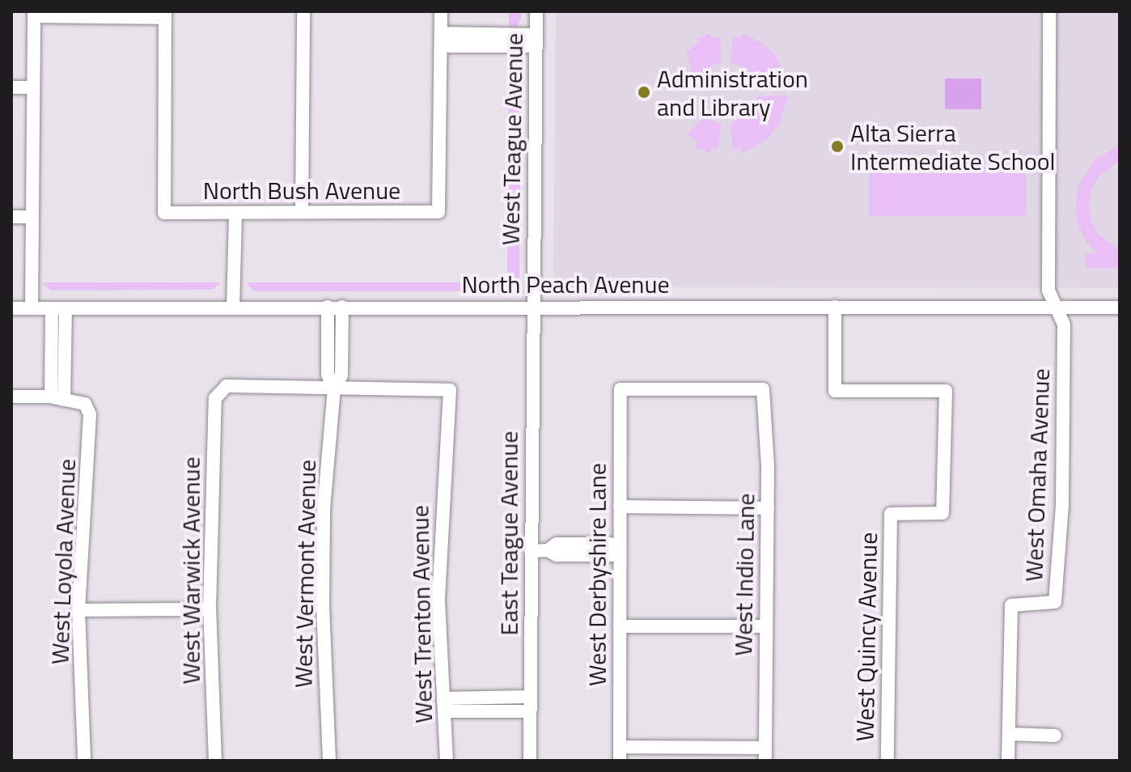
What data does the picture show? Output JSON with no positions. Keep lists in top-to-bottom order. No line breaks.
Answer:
{"streets":{"street":["West Teague Avenue","North Bush Avenue","North Peach Avenue","West Omaha Avenue","East Teague Avenue","West Loyola Avenue","West Warwick Avenue","West Vermont Avenue","West Derbyshire Lane","West Indio Lane","West Trenton Avenue","West Quincy Avenue"]},"crossings":[["West Teague Avenue","North Peach Avenue"],["West Teague Avenue","East Teague Avenue"],["North Peach Avenue","West Omaha Avenue"],["North Peach Avenue","East Teague Avenue"],["North Peach Avenue","West Vermont Avenue"],["North Peach Avenue","West Quincy Avenue"],["West Warwick Avenue","West Vermont Avenue"],["West Warwick Avenue","West Trenton Avenue"],["West Vermont Avenue","West Trenton Avenue"],["West Derbyshire Lane","West Indio Lane"]],"places":["Administration and Library","Alta Sierra Intermediate School"]}
